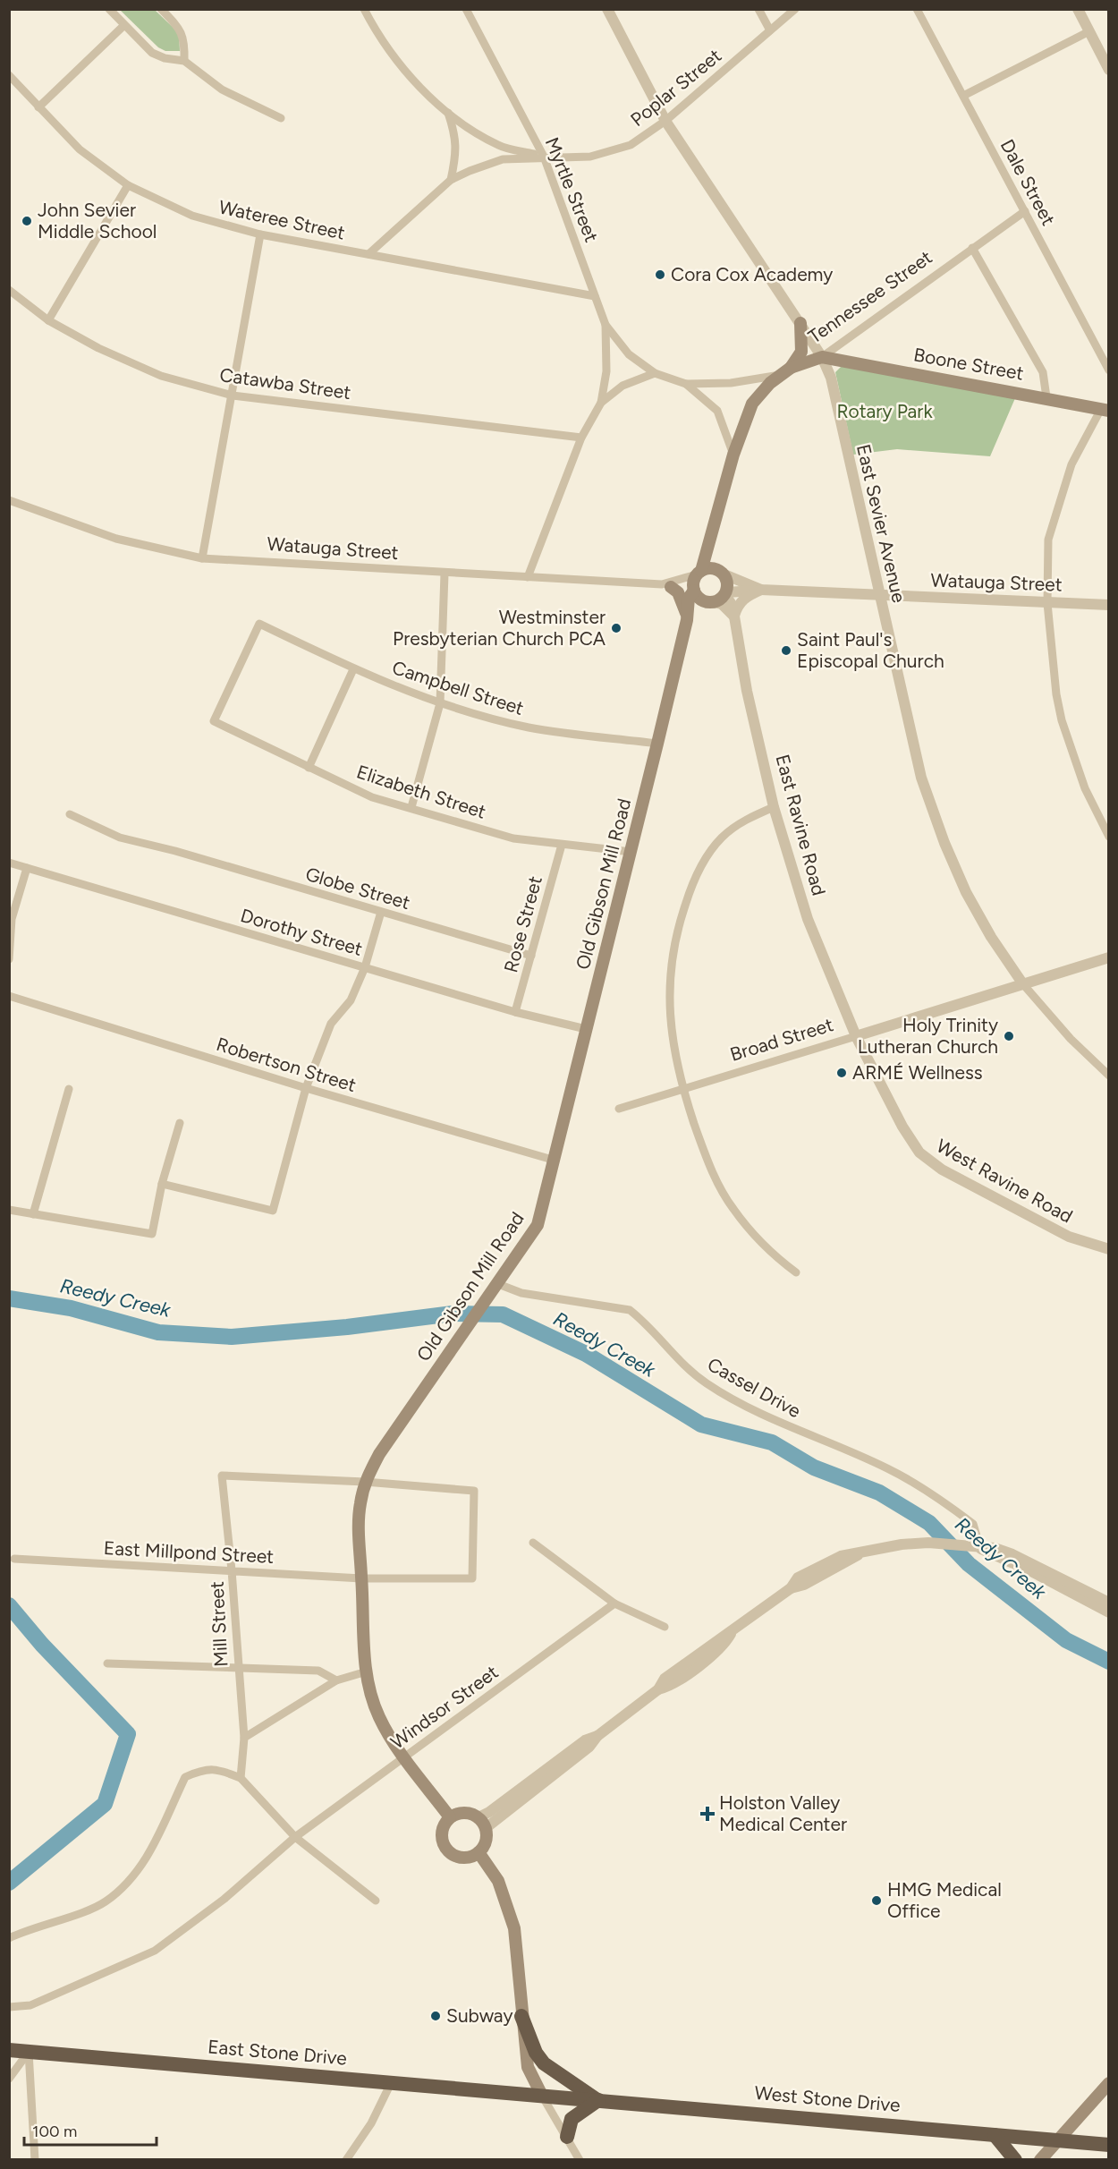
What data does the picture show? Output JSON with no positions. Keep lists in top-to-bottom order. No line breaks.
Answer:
{"streets":{"highway":["East Stone Drive","West Stone Drive"],"main road":["Tennessee Street","Boone Street","Old Gibson Mill Road"],"street":["Poplar Street","Dale Street","Myrtle Street","Wateree Street","Catawba Street","East Sevier Avenue","Watauga Street","Campbell Street","Elizabeth Street","East Ravine Road","Globe Street","Rose Street","Dorothy Street","Broad Street","Robertson Street","West Ravine Road","Cassel Drive","East Millpond Street","Mill Street","Windsor Street"]},"crossings":[["Poplar Street","Myrtle Street"],["Poplar Street","Wateree Street"],["Poplar Street","East Sevier Avenue"],["Dale Street","Tennessee Street"],["Myrtle Street","Wateree Street"],["Myrtle Street","Tennessee Street"],["Tennessee Street","Boone Street"],["Tennessee Street","East Sevier Avenue"],["Boone Street","East Sevier Avenue"],["East Sevier Avenue","Watauga Street"],["East Sevier Avenue","Broad Street"],["Watauga Street","East Ravine Road"],["Watauga Street","Old Gibson Mill Road"],["Campbell Street","Elizabeth Street"],["Campbell Street","Old Gibson Mill Road"],["Elizabeth Street","Old Gibson Mill Road"],["Elizabeth Street","Rose Street"],["East Ravine Road","Old Gibson Mill Road"],["East Ravine Road","Broad Street"],["East Ravine Road","West Ravine Road"],["Old Gibson Mill Road","Dorothy Street"],["Old Gibson Mill Road","Robertson Street"],["Old Gibson Mill Road","Cassel Drive"],["Old Gibson Mill Road","East Millpond Street"],["Old Gibson Mill Road","Mill Street"],["Old Gibson Mill Road","Windsor Street"],["Globe Street","Rose Street"],["Rose Street","Dorothy Street"],["Broad Street","West Ravine Road"],["East Millpond Street","Mill Street"],["East Stone Drive","West Stone Drive"]],"water":["Reedy Creek"],"parks":["Rotary Park"],"places":{"other":["John Sevier Middle School","Cora Cox Academy","Westminster Presbyterian Church PCA","Saint Paul's Episcopal Church","Holy Trinity Lutheran Church","ARMÉ Wellness","HMG Medical Office","Subway"],"health":["Holston Valley Medical Center"]},"scale_bar":"100 m"}
